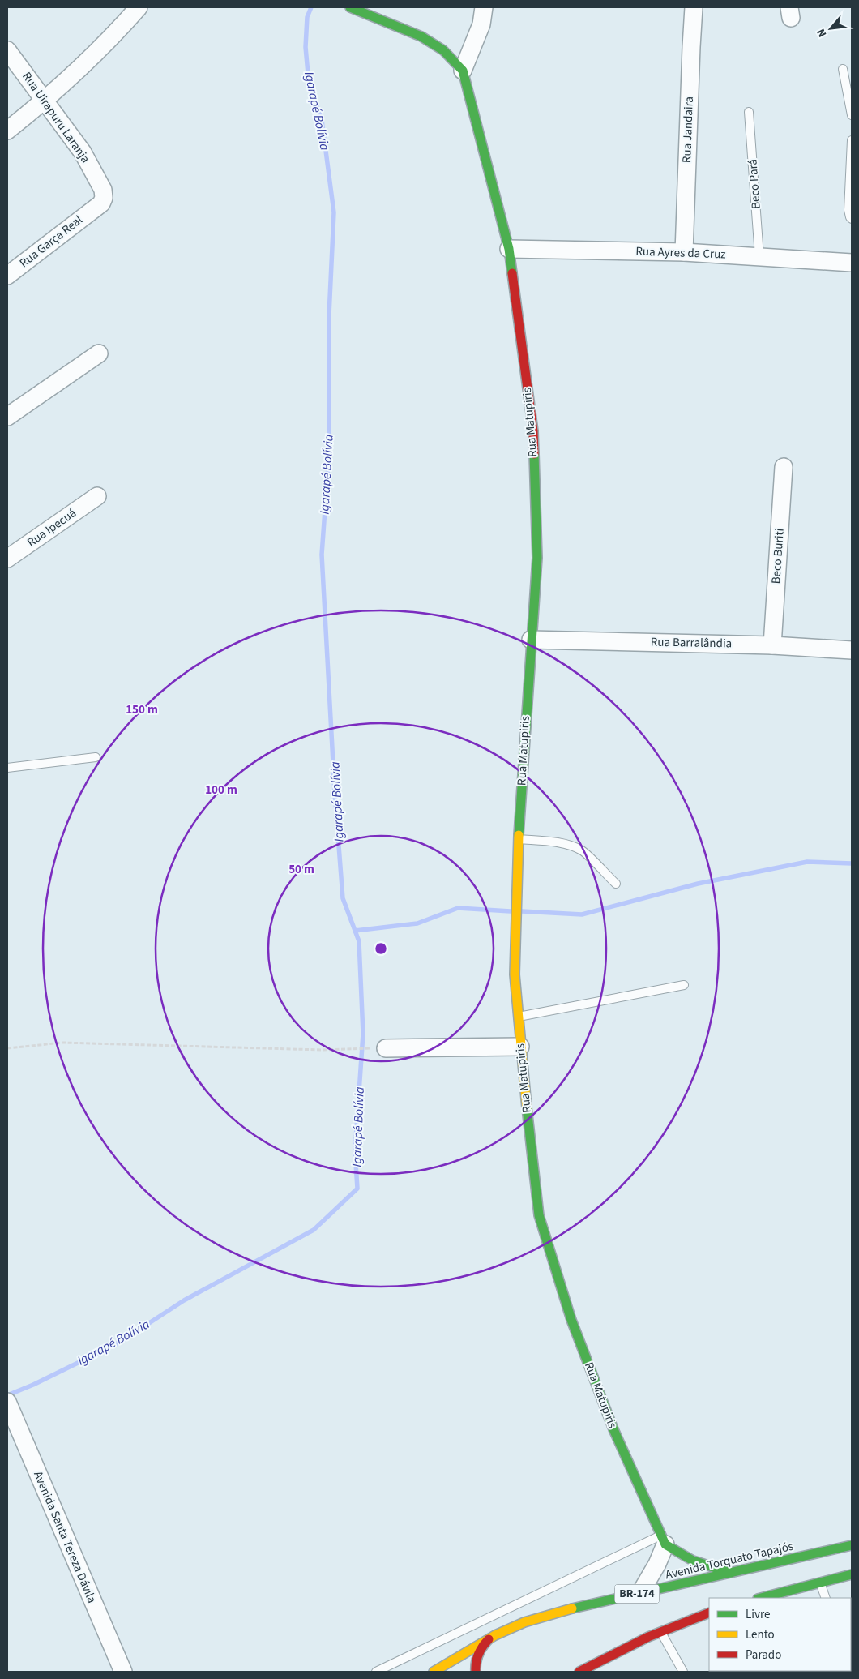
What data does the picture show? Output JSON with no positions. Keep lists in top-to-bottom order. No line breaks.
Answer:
{"streets":{"main road":["Rua Matupiris","Avenida Torquato Tapajós","BR-174"],"street":["Rua Uirapuru Laranja","Rua Jandaira","Rua Garça Real","Rua Ayres da Cruz","Rua Ipecuá","Beco Buriti","Rua Barralândia","Avenida Santa Tereza Dávila"],"lane":["Beco Pará"]},"crossings":[["Rua Uirapuru Laranja","Rua Garça Real"],["Rua Jandaira","Rua Ayres da Cruz"],["Beco Pará","Rua Ayres da Cruz"],["Rua Ayres da Cruz","Rua Matupiris"],["Rua Matupiris","Rua Barralândia"],["Beco Buriti","Rua Barralândia"]],"water":["Igarapé Bolívia"],"legend":["Livre","Lento","Parado"],"north":"bottom left","rings":["150 m","100 m","50 m"]}
